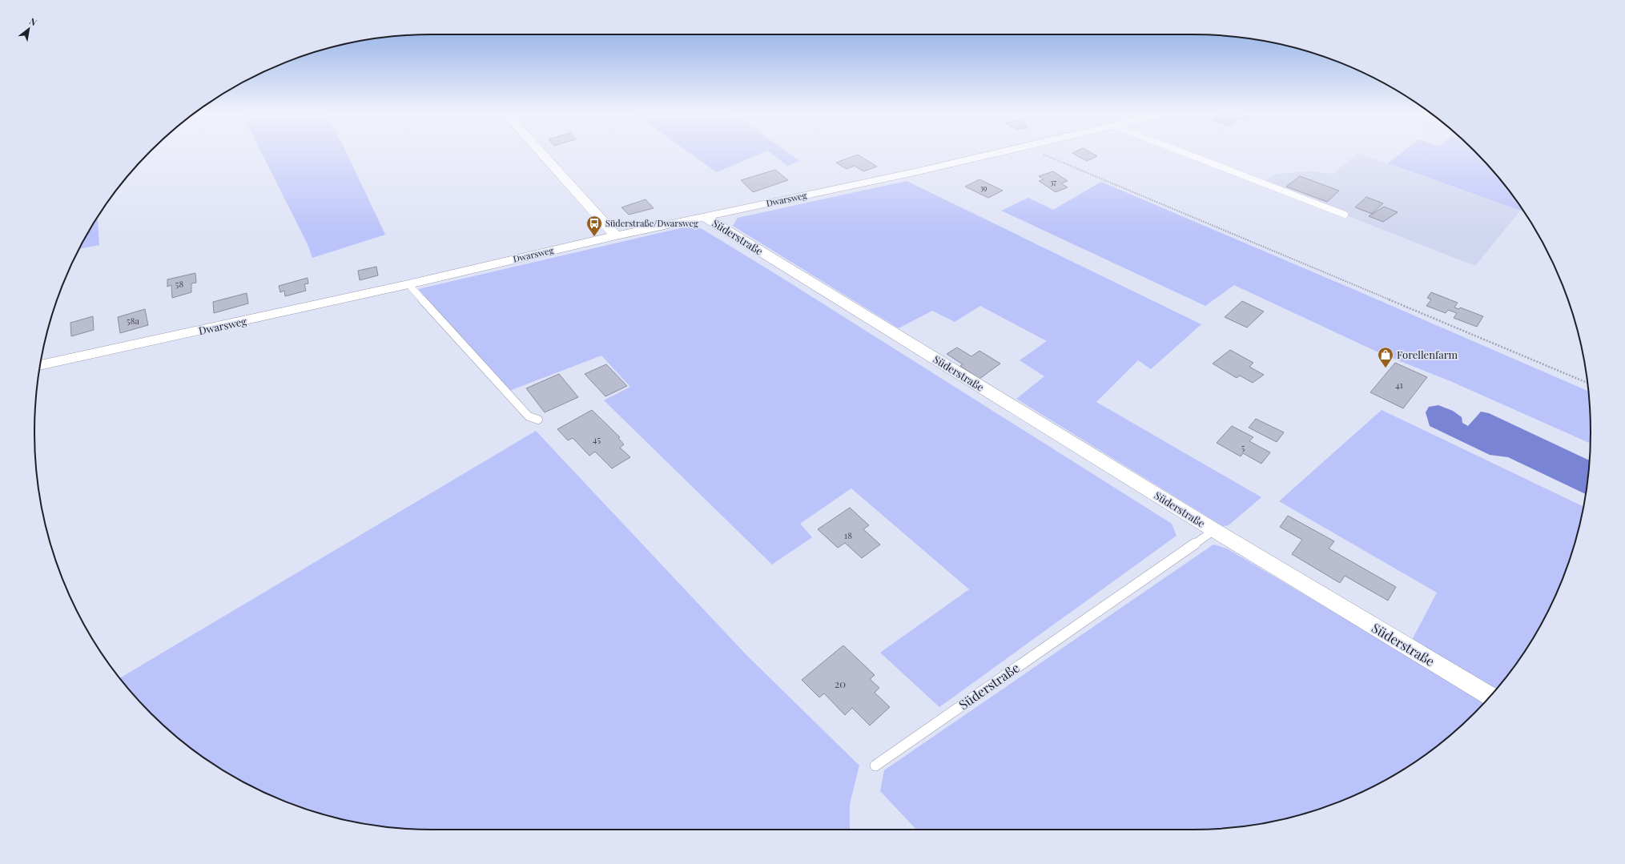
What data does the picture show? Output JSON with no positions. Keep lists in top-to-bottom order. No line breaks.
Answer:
{"streets":{"street":["Dwarsweg","Süderstraße"]},"crossings":[["Dwarsweg","Süderstraße"]],"places":{"bus stop":["Süderstraße/Dwarsweg"],"shop":["Forellenfarm"]},"house_numbers":["37","39","58","58a","41","45","5","18","20"],"north":"top right"}
